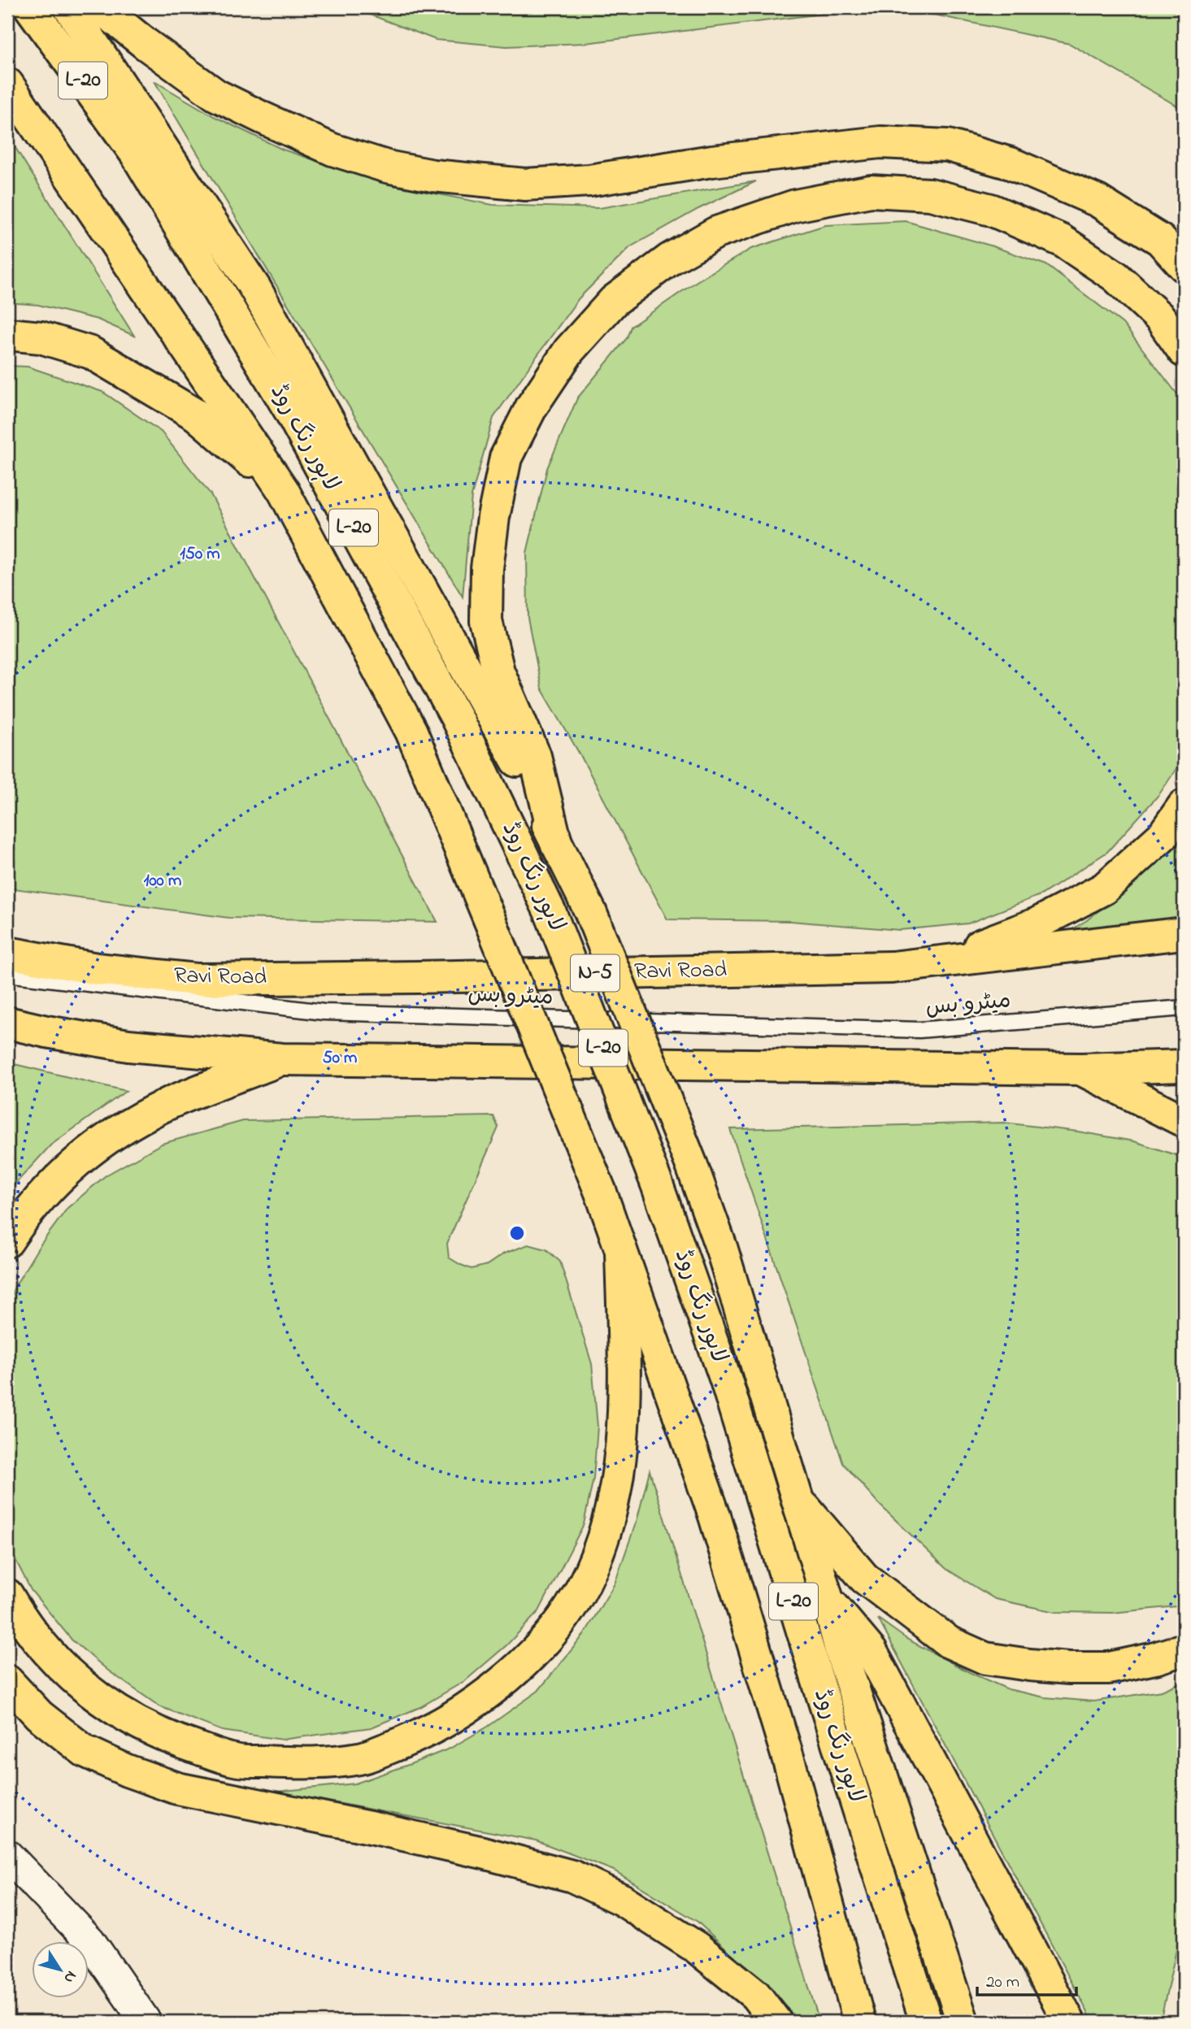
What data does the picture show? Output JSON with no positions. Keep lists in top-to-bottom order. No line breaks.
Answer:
{"streets":{"highway":["L-20","لاہور رنگ روڈ","Ravi Road","N-5"],"lane":["میٹرو بس"]},"scale_bar":"20 m","north":"bottom right","rings":["150 m","100 m","50 m"]}
